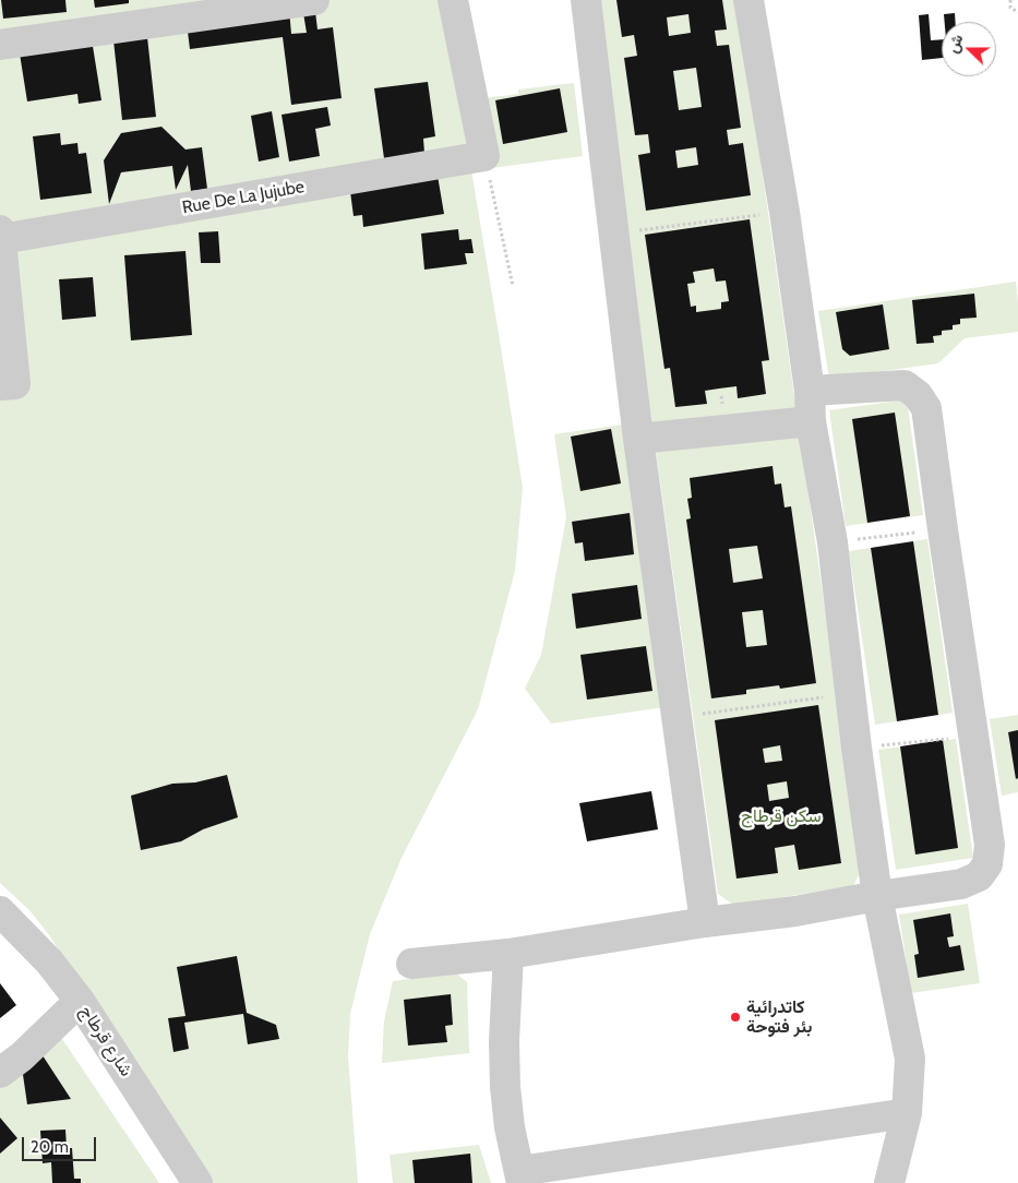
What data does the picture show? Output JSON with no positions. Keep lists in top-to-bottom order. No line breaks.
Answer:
{"streets":{"street":["Rue De La Jujube","شارع قرطاج"]},"parks":["سكن قرطاج"],"places":["كاتدرائية بئر فتوحة"],"scale_bar":"20 m","north":"left"}
